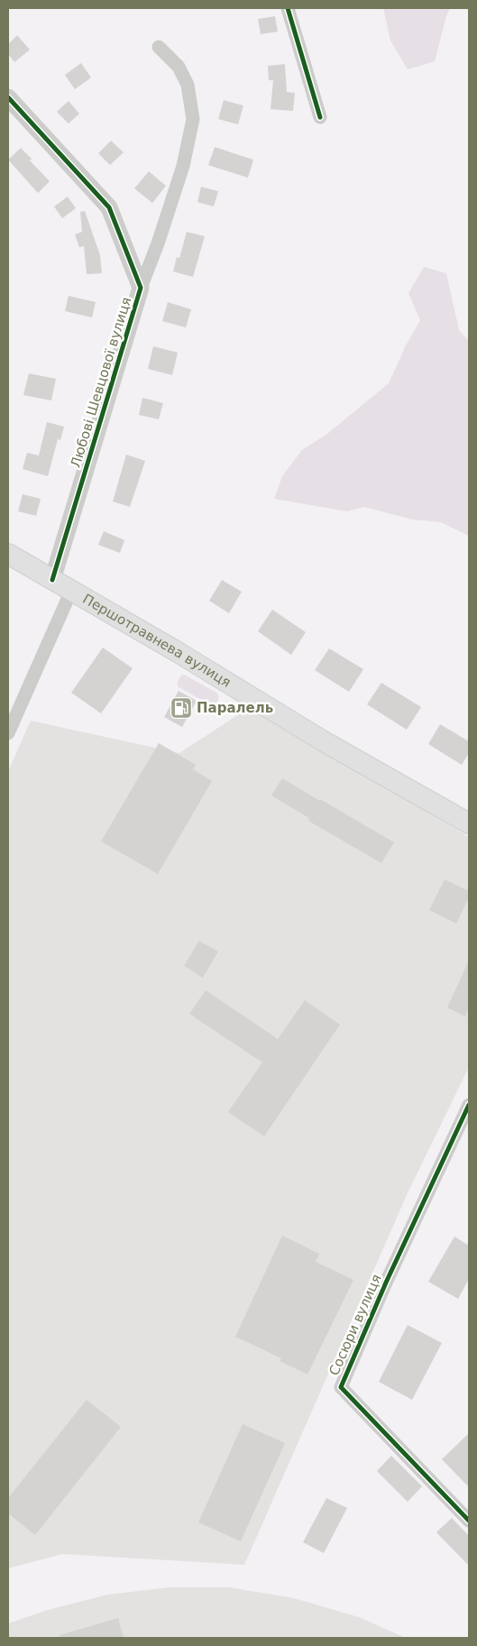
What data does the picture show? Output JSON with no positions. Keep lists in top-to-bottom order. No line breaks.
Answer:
{"streets":{"main road":["Першотравнева вулиця"],"street":["Любові Шевцової вулиця","Сосюри вулиця"]},"crossings":[["Любові Шевцової вулиця","Першотравнева вулиця"]],"places":{"fuel station":["Паралель"]}}
